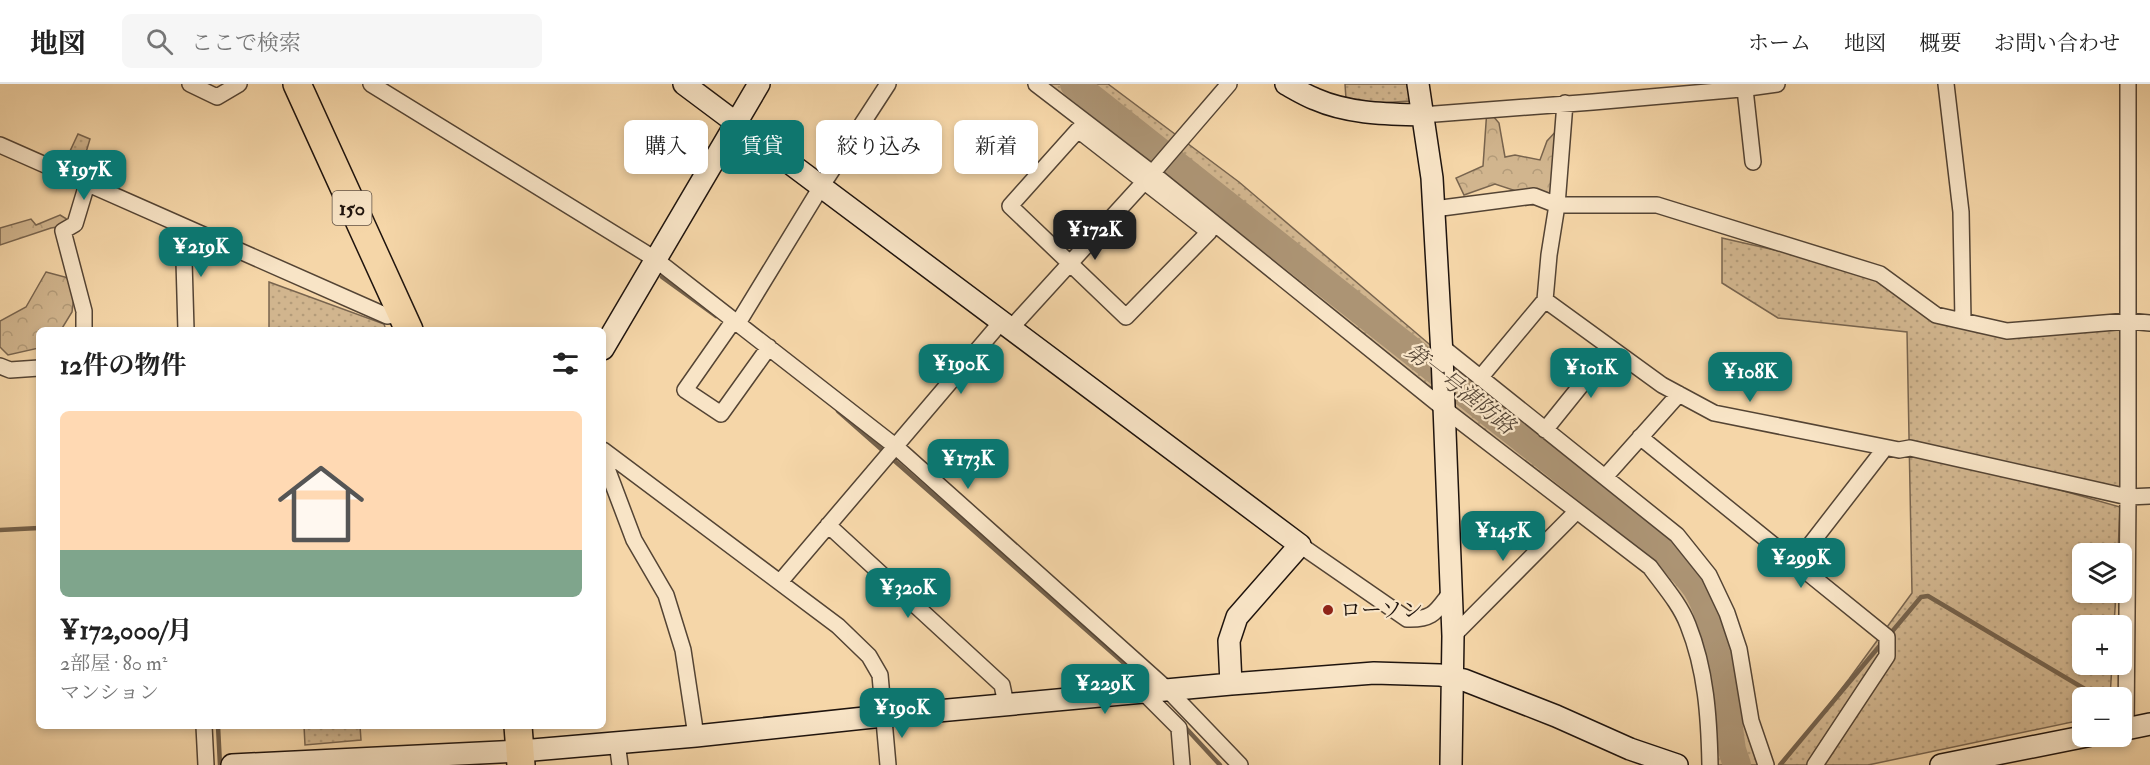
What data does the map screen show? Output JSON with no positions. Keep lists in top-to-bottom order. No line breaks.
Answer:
{"streets":{"highway":["150"]},"water":["第一号湛防路"],"places":["ローソン"],"page":{"header":"地図","search":"ここで検索","nav":["ホーム","地図","概要","お問い合わせ"],"chip":["購入","賃貸","絞り込み","新着"],"price":["¥197K","¥172K","¥219K","¥190K","¥101K","¥108K","¥173K","¥145K","¥299K","¥320K","¥229K","¥190K"],"heading":"12件の物件","list":[{"name":"¥172,000/月","note":"2部屋 · 80 m² · マンション"}],"map_buttons":["+","−"]}}
